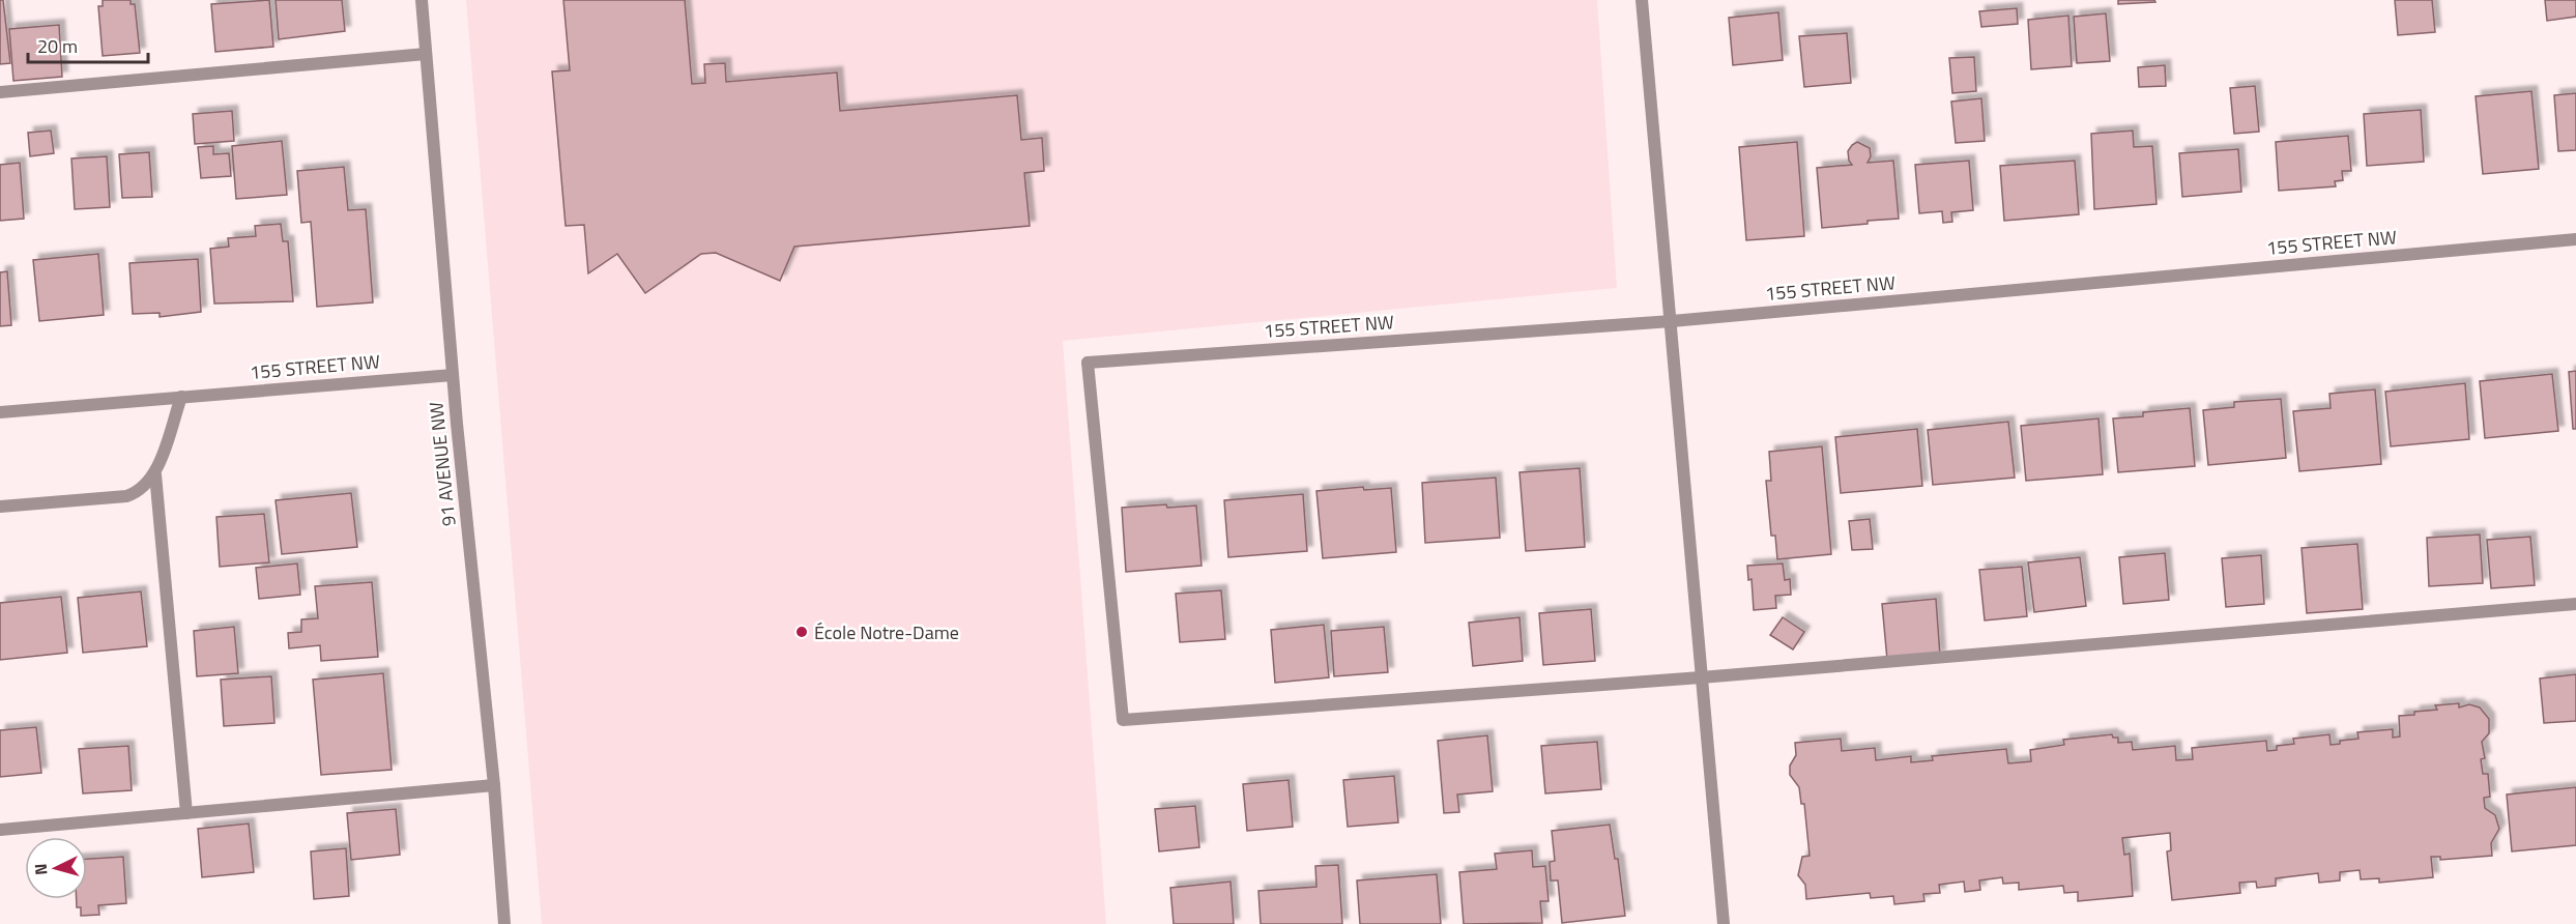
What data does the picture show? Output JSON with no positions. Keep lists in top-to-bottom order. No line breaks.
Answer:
{"streets":{"street":["155 STREET NW","91 AVENUE NW"]},"crossings":[["155 STREET NW","91 AVENUE NW"]],"places":["École Notre-Dame"],"scale_bar":"20 m","north":"left"}
